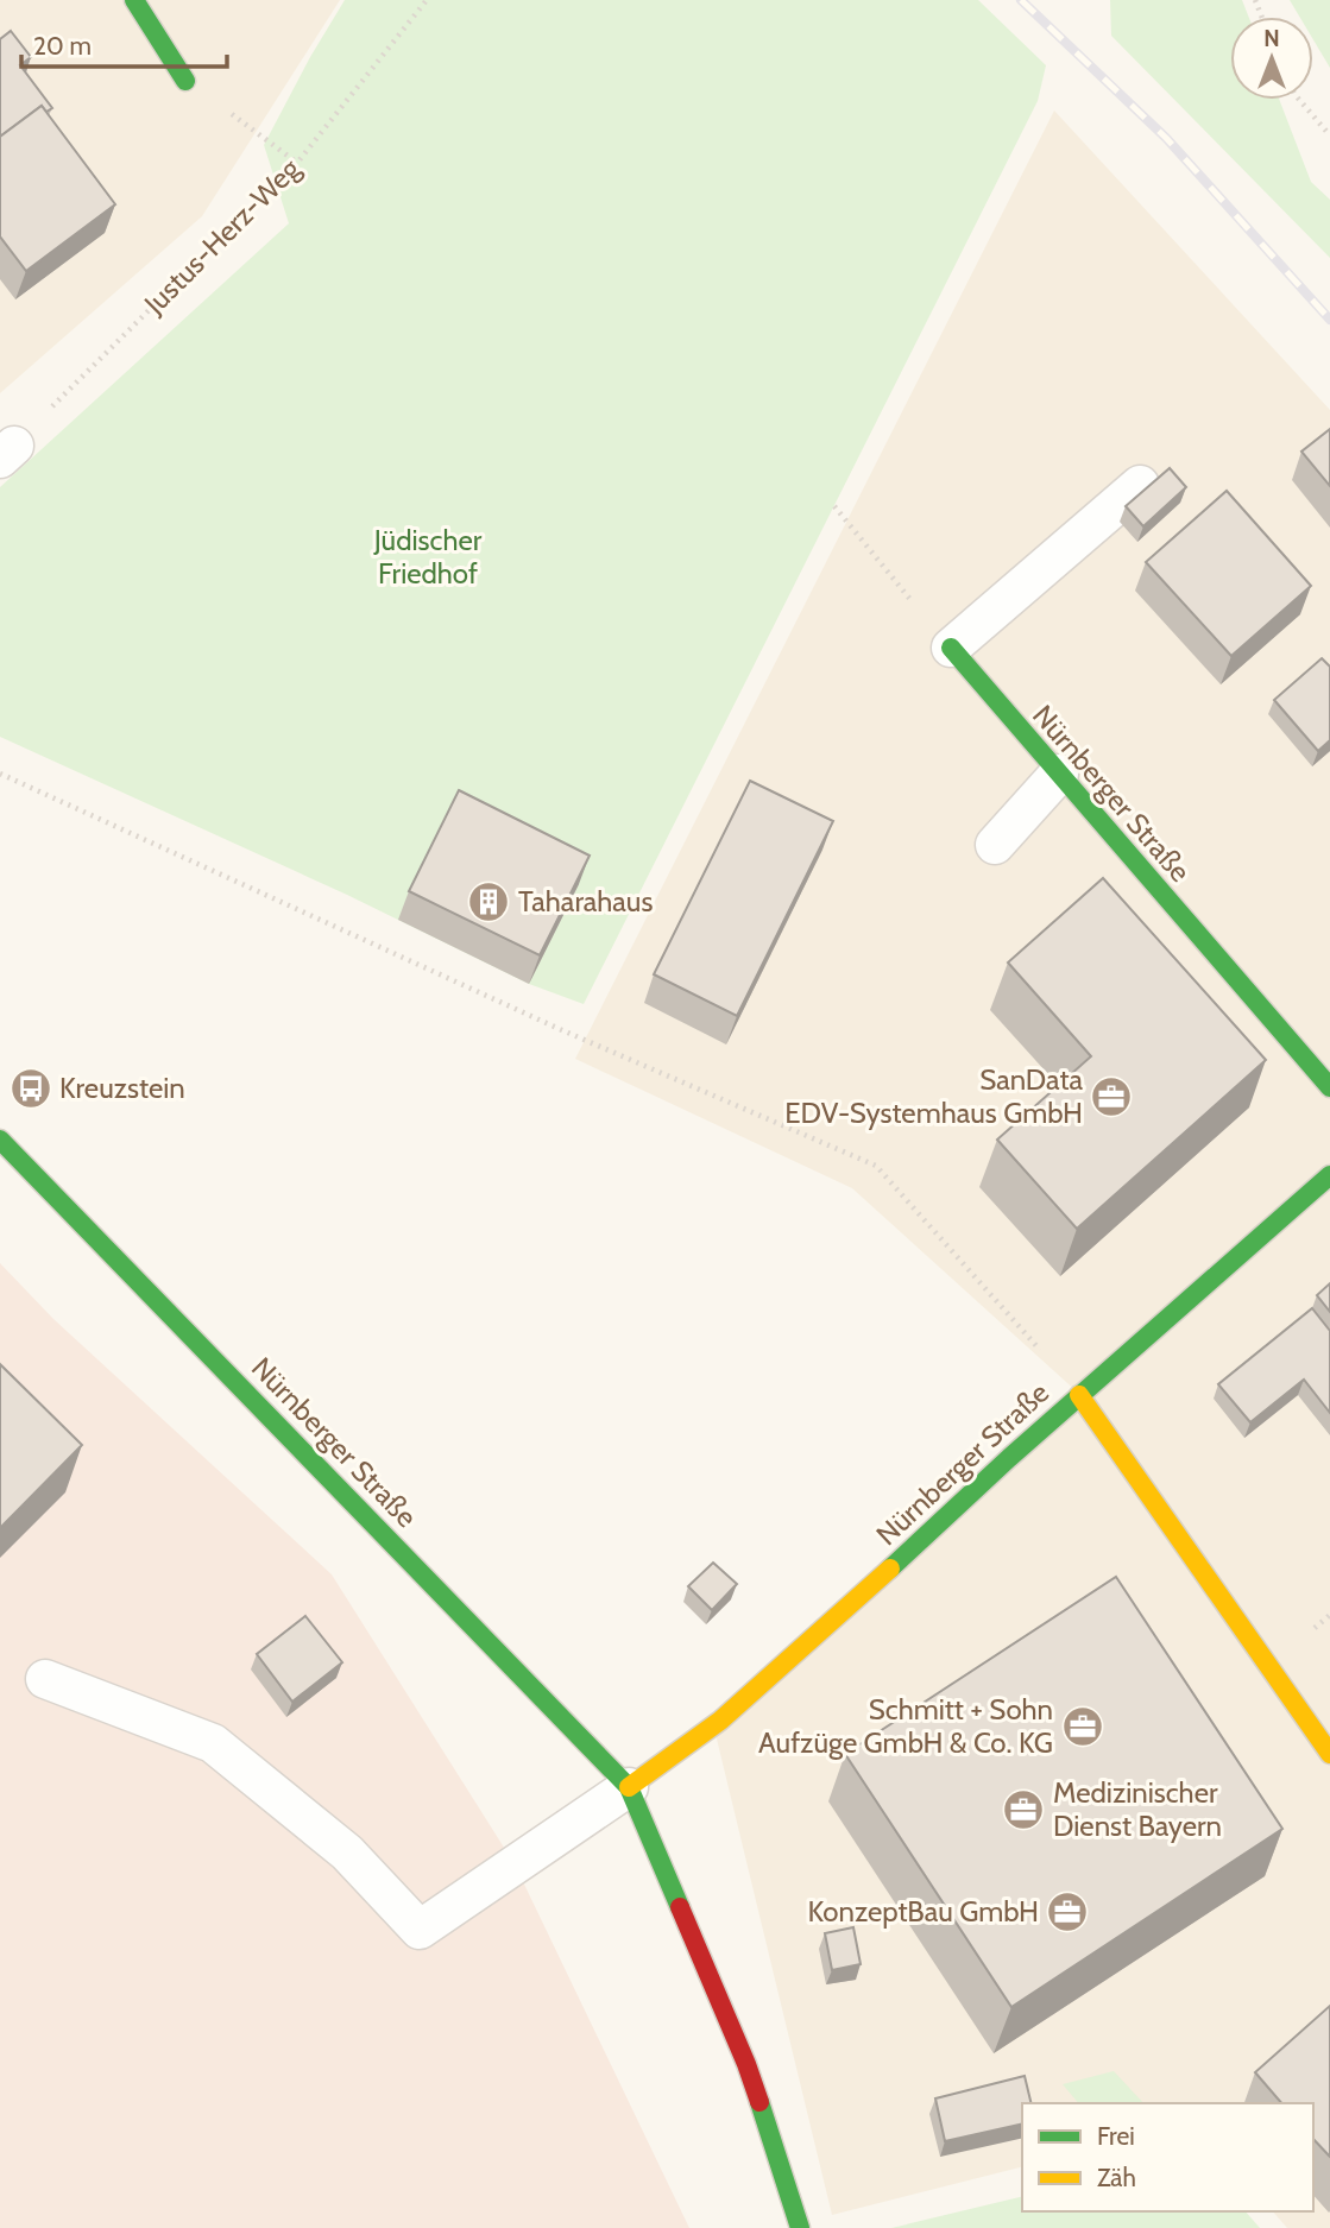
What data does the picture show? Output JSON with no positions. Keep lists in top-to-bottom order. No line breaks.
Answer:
{"streets":{"street":["Nürnberger Straße"],"path":["Justus-Herz-Weg"]},"parks":["Jüdischer Friedhof"],"places":{"building":["Taharahaus"],"bus stop":["Kreuzstein"],"office":["SanData EDV-Systemhaus GmbH","Schmitt + Sohn Aufzüge GmbH & Co. KG","Medizinischer Dienst Bayern","KonzeptBau GmbH"]},"legend":["Frei","Zäh"],"scale_bar":"20 m","north":"top"}
